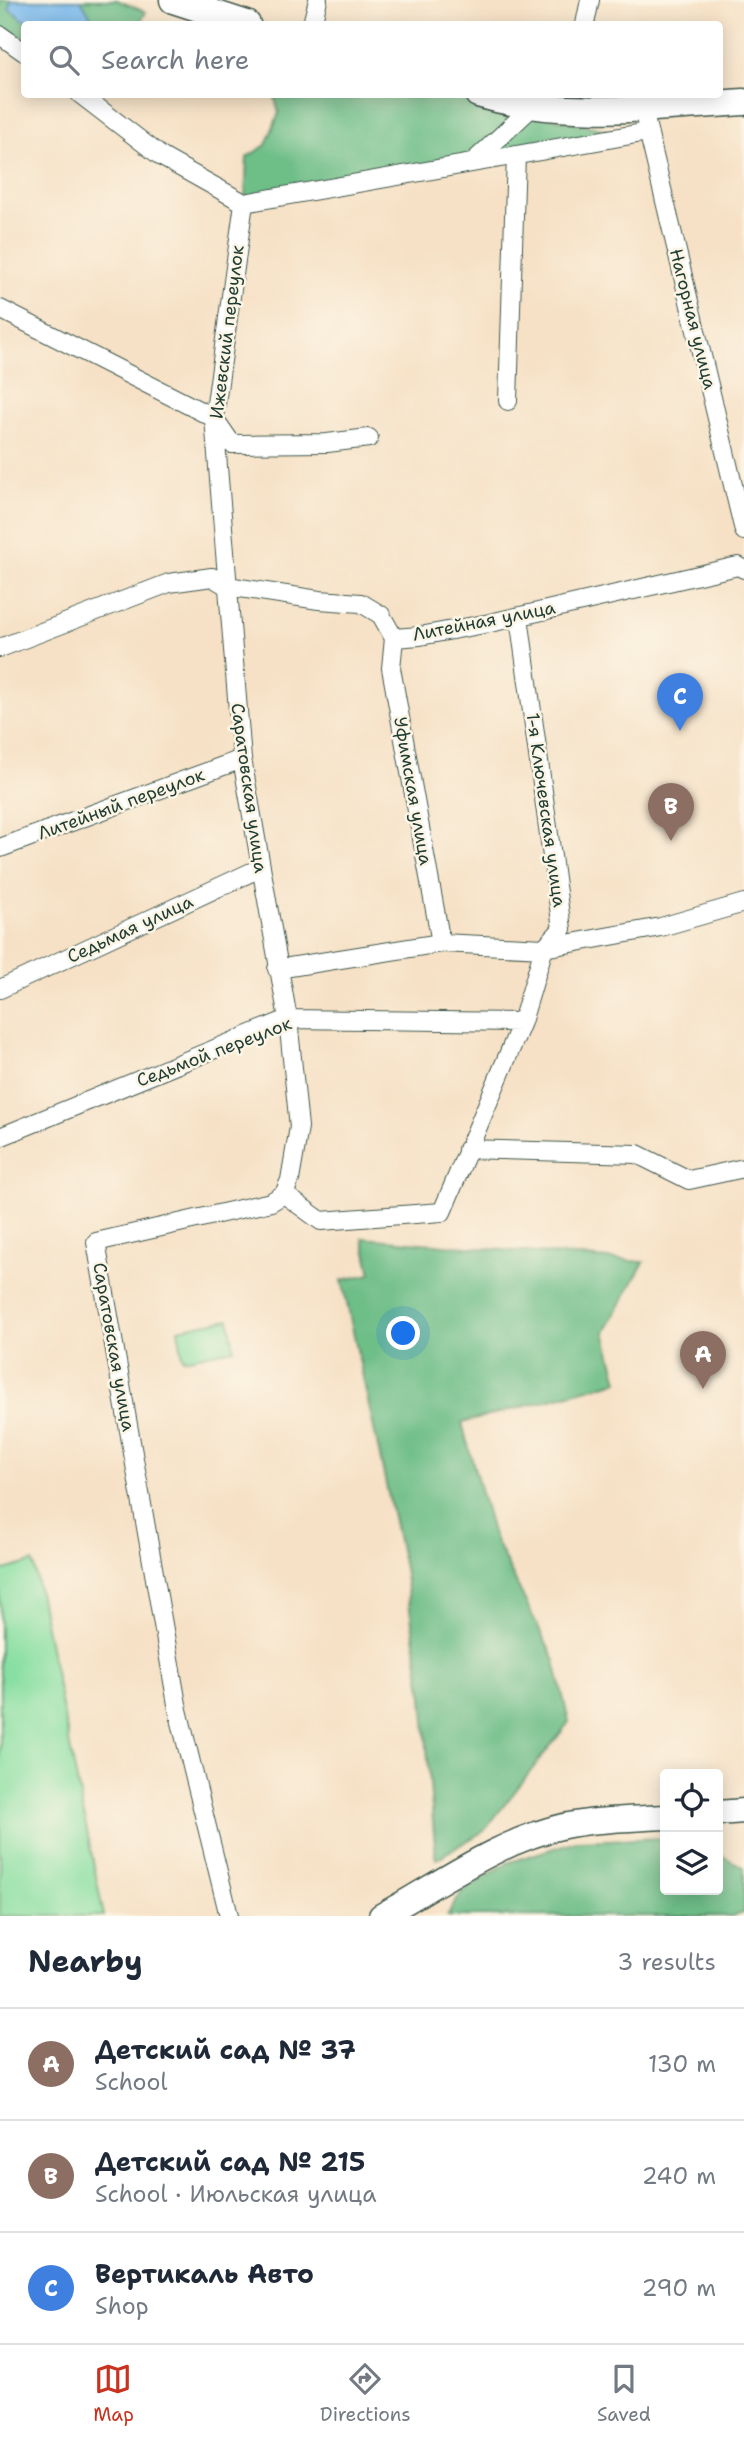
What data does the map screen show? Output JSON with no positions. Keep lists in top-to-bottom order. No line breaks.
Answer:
{"streets":{"street":["Нагорная улица","Ижевский переулок","Литейная улица","Саратовская улица","Уфимская улица","Литейный переулок","1-я Ключевская улица","Седьмая улица","Седьмой переулок"]},"crossings":[["Ижевский переулок","Литейная улица"],["Ижевский переулок","Саратовская улица"],["Литейная улица","Саратовская улица"],["Литейная улица","Уфимская улица"],["Литейная улица","1-я Ключевская улица"],["Саратовская улица","Литейный переулок"],["Саратовская улица","1-я Ключевская улица"],["Саратовская улица","Седьмая улица"],["Саратовская улица","Седьмой переулок"],["1-я Ключевская улица","Седьмой переулок"]],"page":{"search":"Search here","pins":["C","B","A"],"heading":["Nearby","3 results"],"list":[{"mark":"A","name":"Детский сад № 37","note":"School","value":"130 m"},{"mark":"B","name":"Детский сад № 215","note":"School · Июльская улица","value":"240 m"},{"mark":"C","name":"Вертикаль Авто","note":"Shop","value":"290 m"}],"nav":["Map","Directions","Saved"]}}
